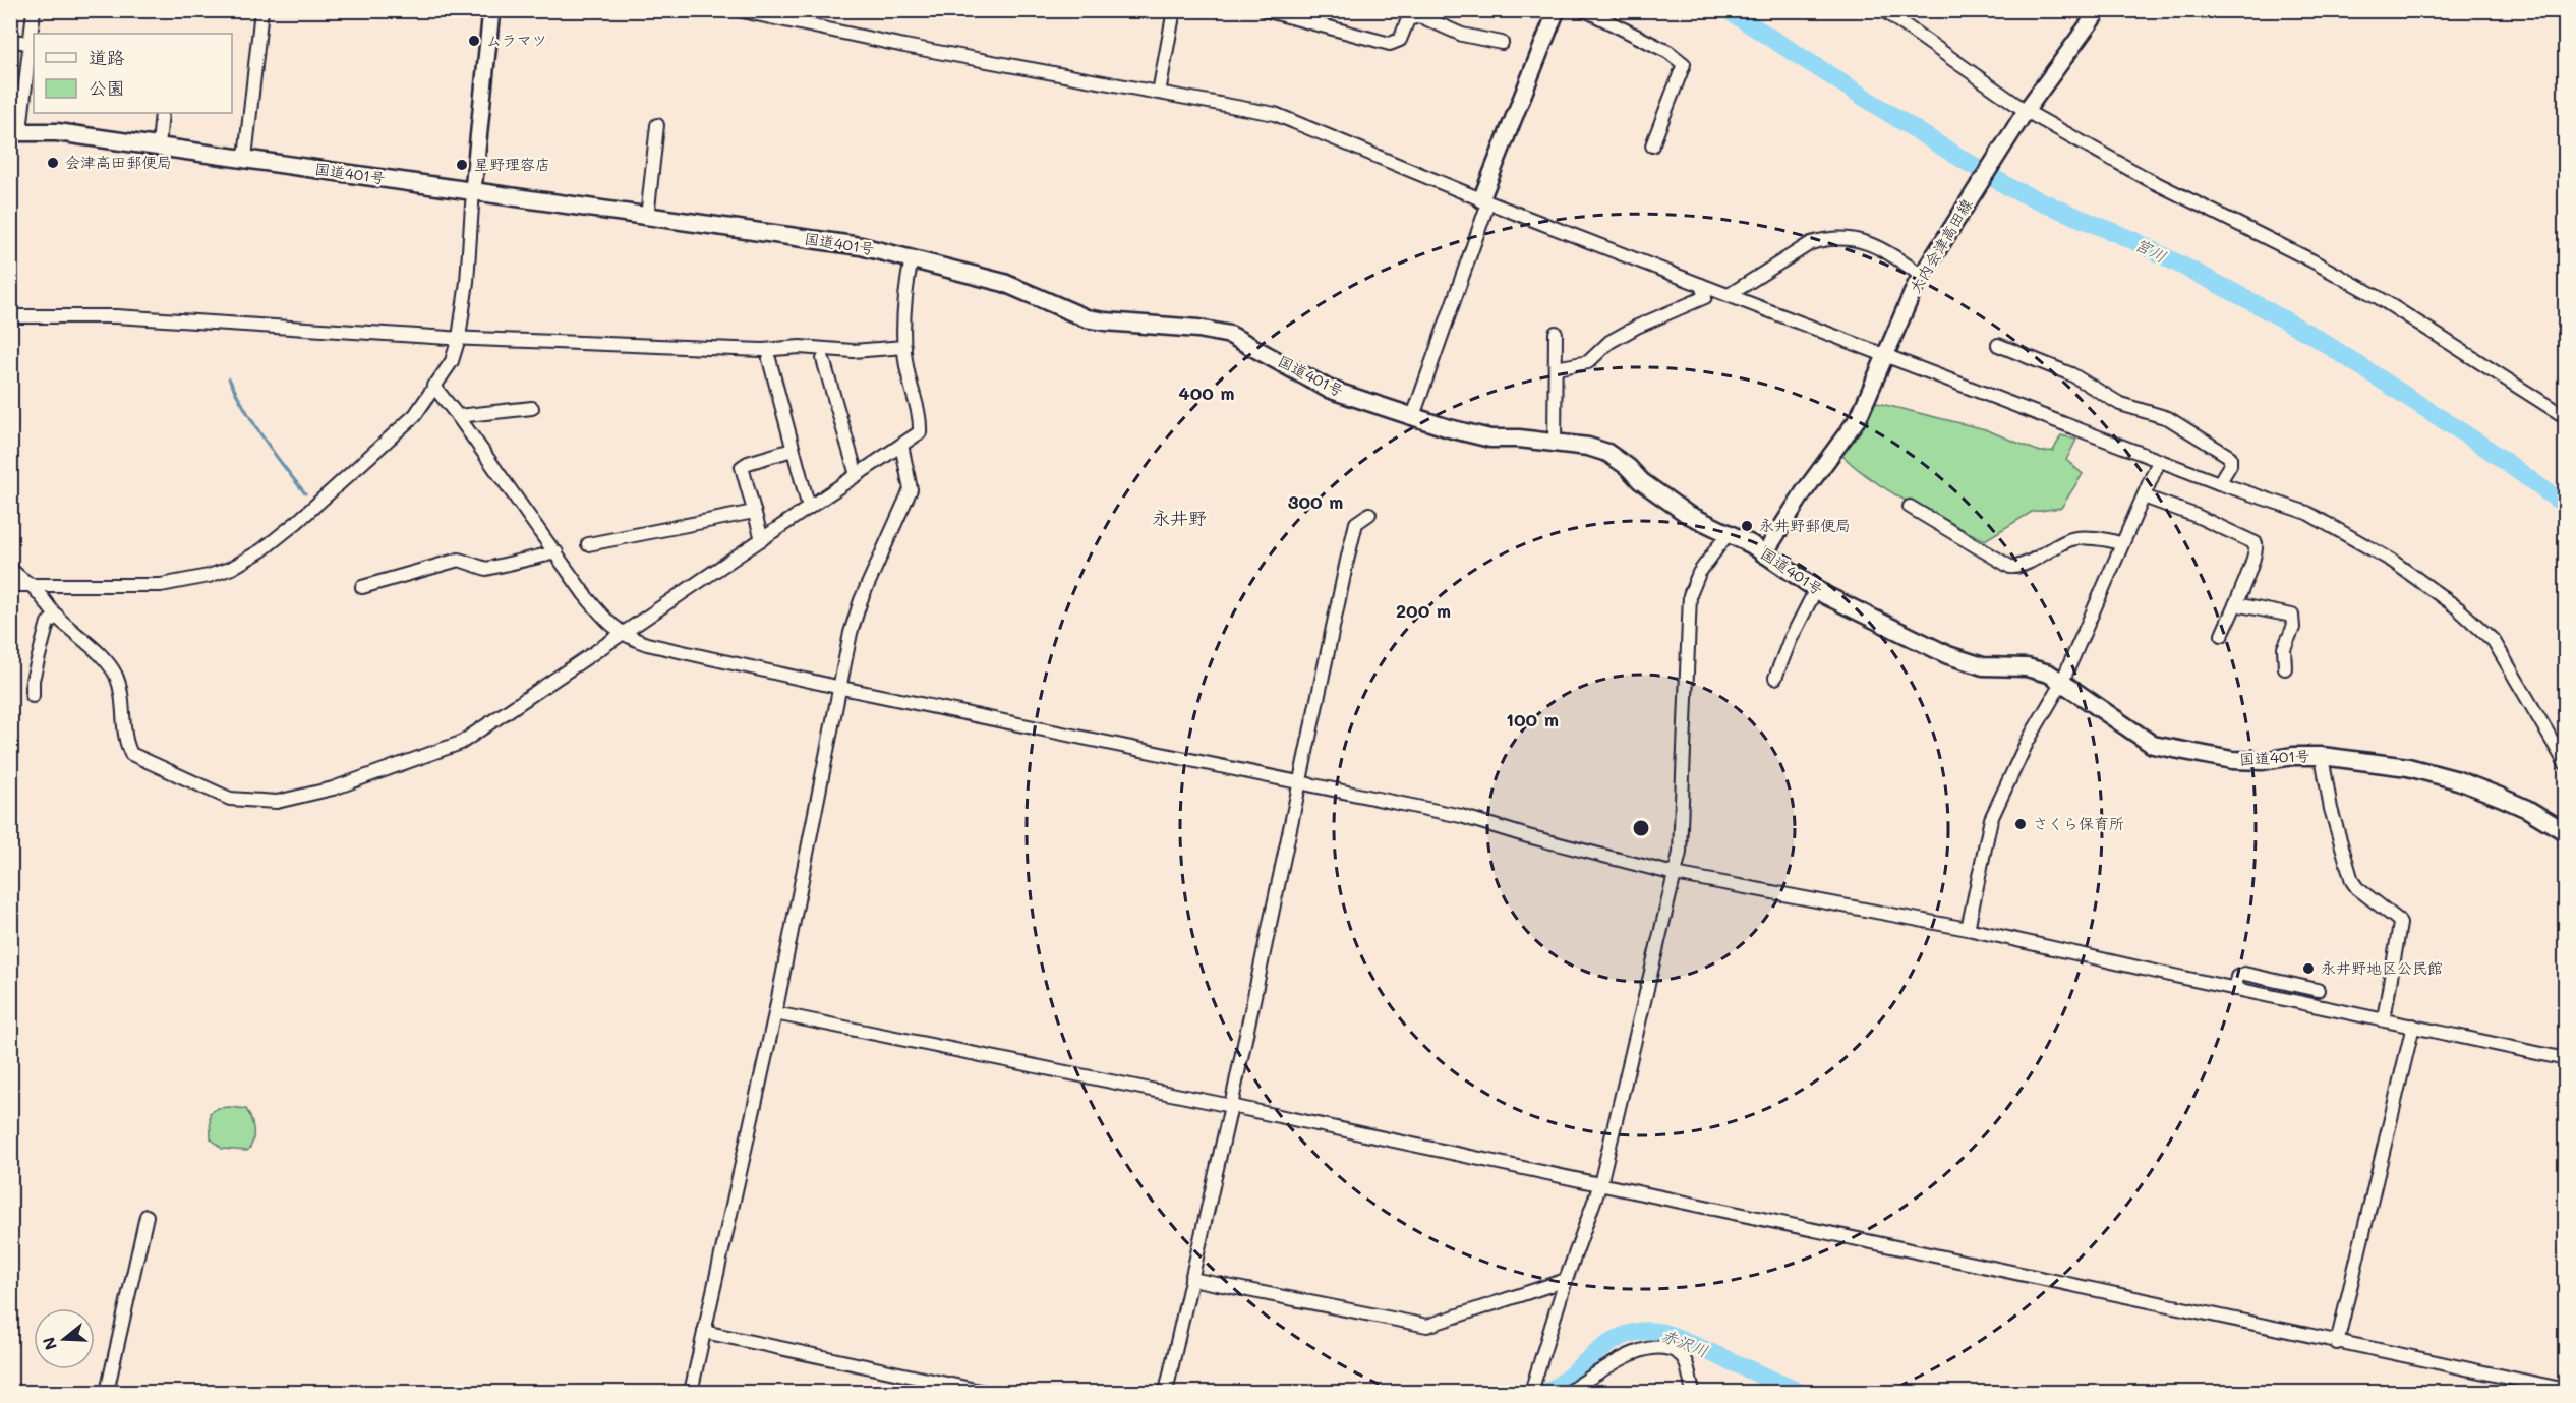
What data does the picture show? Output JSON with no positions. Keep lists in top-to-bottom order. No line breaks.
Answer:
{"streets":{"highway":["国道401号"],"main road":["大内会津高田線"]},"crossings":[["国道401号","大内会津高田線"]],"districts":["永井野"],"water":["宮川","赤沢川"],"places":["ムラマツ","会津高田郵便局","星野理容店","永井野郵便局","さくら保育所","永井野地区公民館"],"legend":["道路","公園"],"north":"left","rings":["400 m","300 m","200 m","100 m"]}
